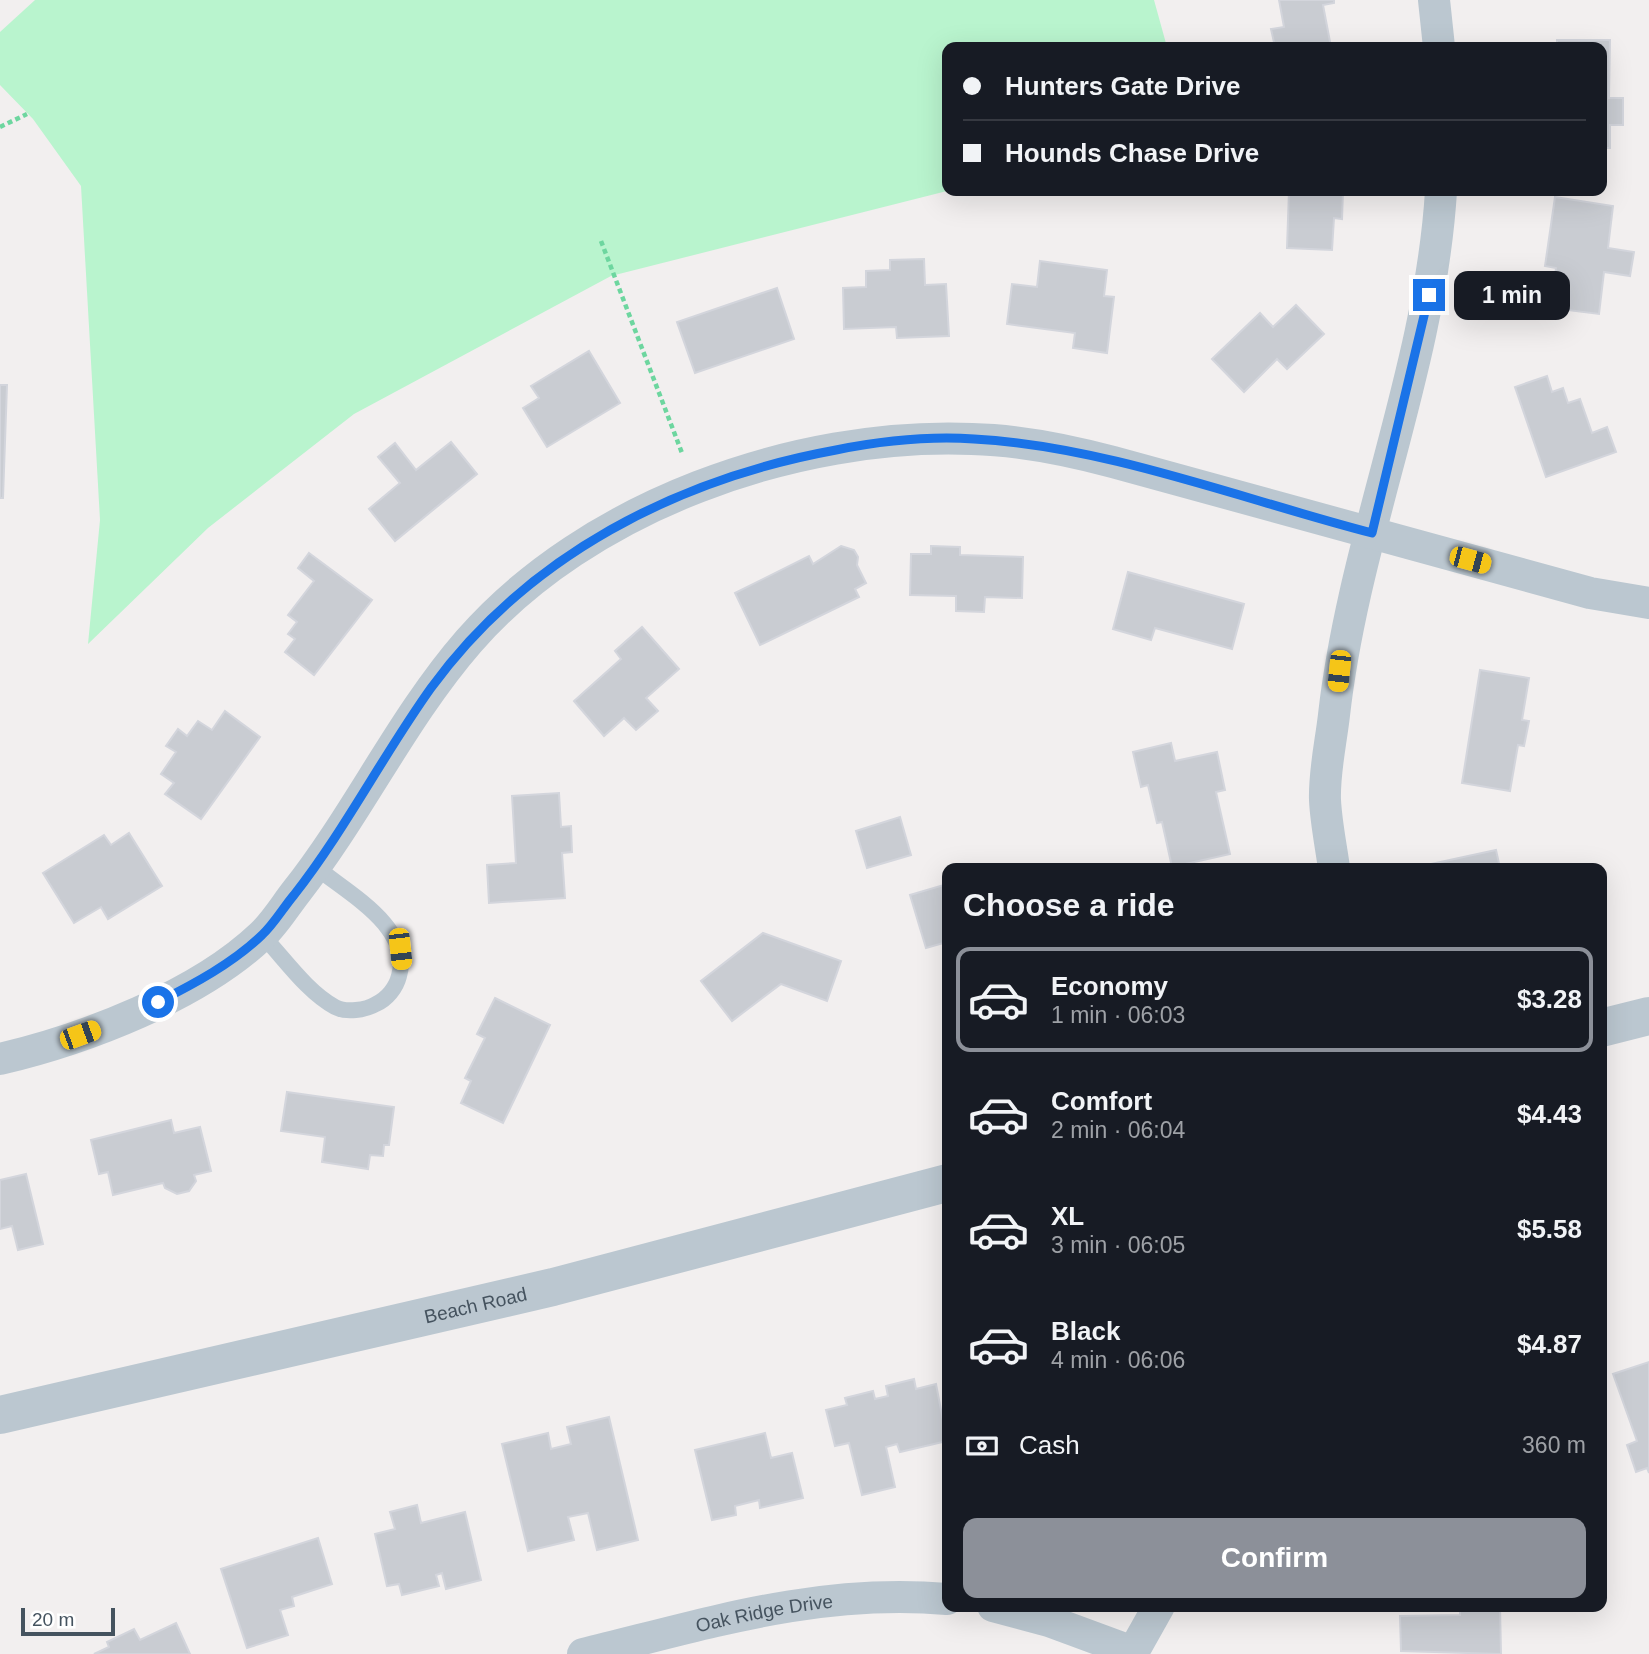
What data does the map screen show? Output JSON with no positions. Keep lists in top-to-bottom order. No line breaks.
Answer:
{"streets":{"street":["Beach Road","Oak Ridge Drive"]},"scale_bar":"20 m","page":{"banner":["Hunters Gate Drive","Hounds Chase Drive"],"bubble":"1 min","heading":"Choose a ride","list":[{"name":"Economy","note":"1 min · 06:03","value":"$3.28"},{"name":"Comfort","note":"2 min · 06:04","value":"$4.43"},{"name":"XL","note":"3 min · 06:05","value":"$5.58"},{"name":"Black","note":"4 min · 06:06","value":"$4.87"}],"pay":["Cash","360 m"],"buttons":"Confirm","scale":"20 m"}}
